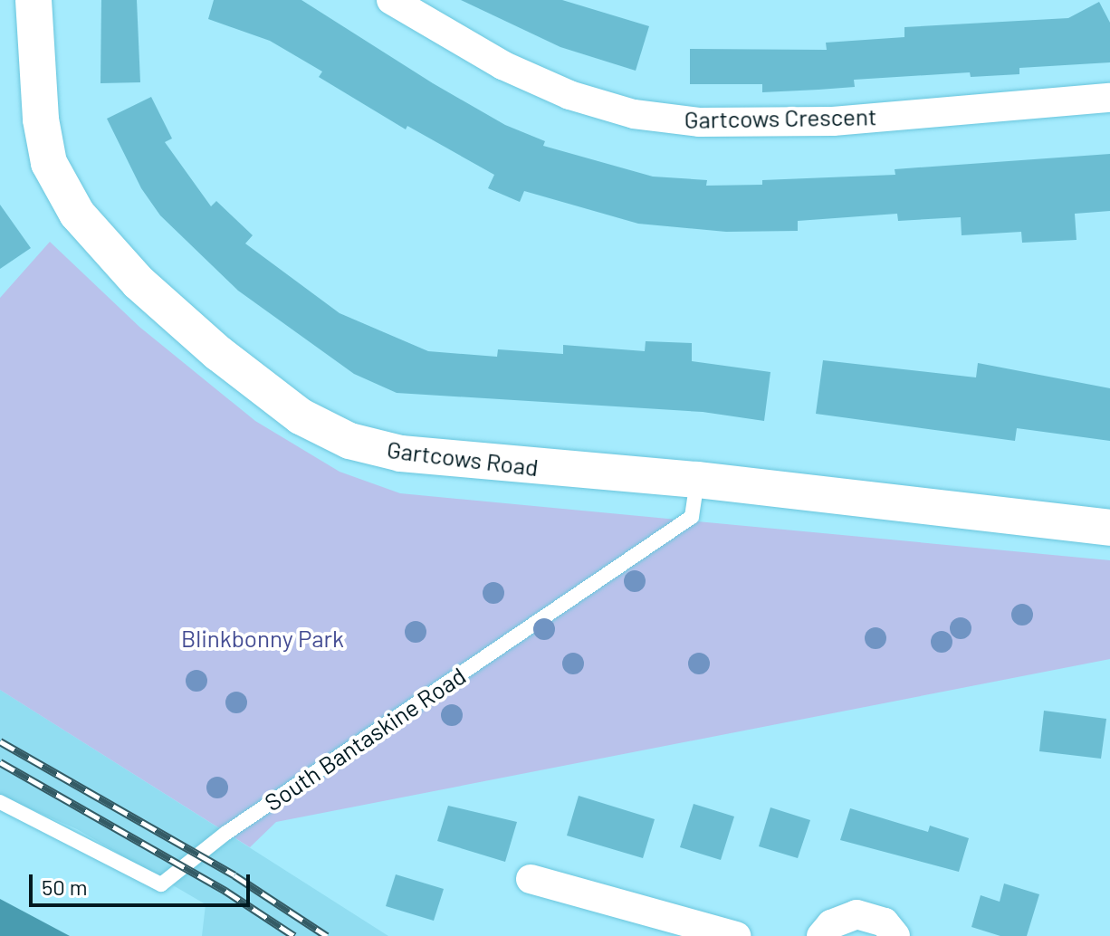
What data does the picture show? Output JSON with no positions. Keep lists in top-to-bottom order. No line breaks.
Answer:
{"streets":{"street":["Gartcows Crescent","Gartcows Road"],"lane":["South Bantaskine Road"]},"crossings":[["Gartcows Road","South Bantaskine Road"]],"parks":["Blinkbonny Park"],"scale_bar":"50 m"}
